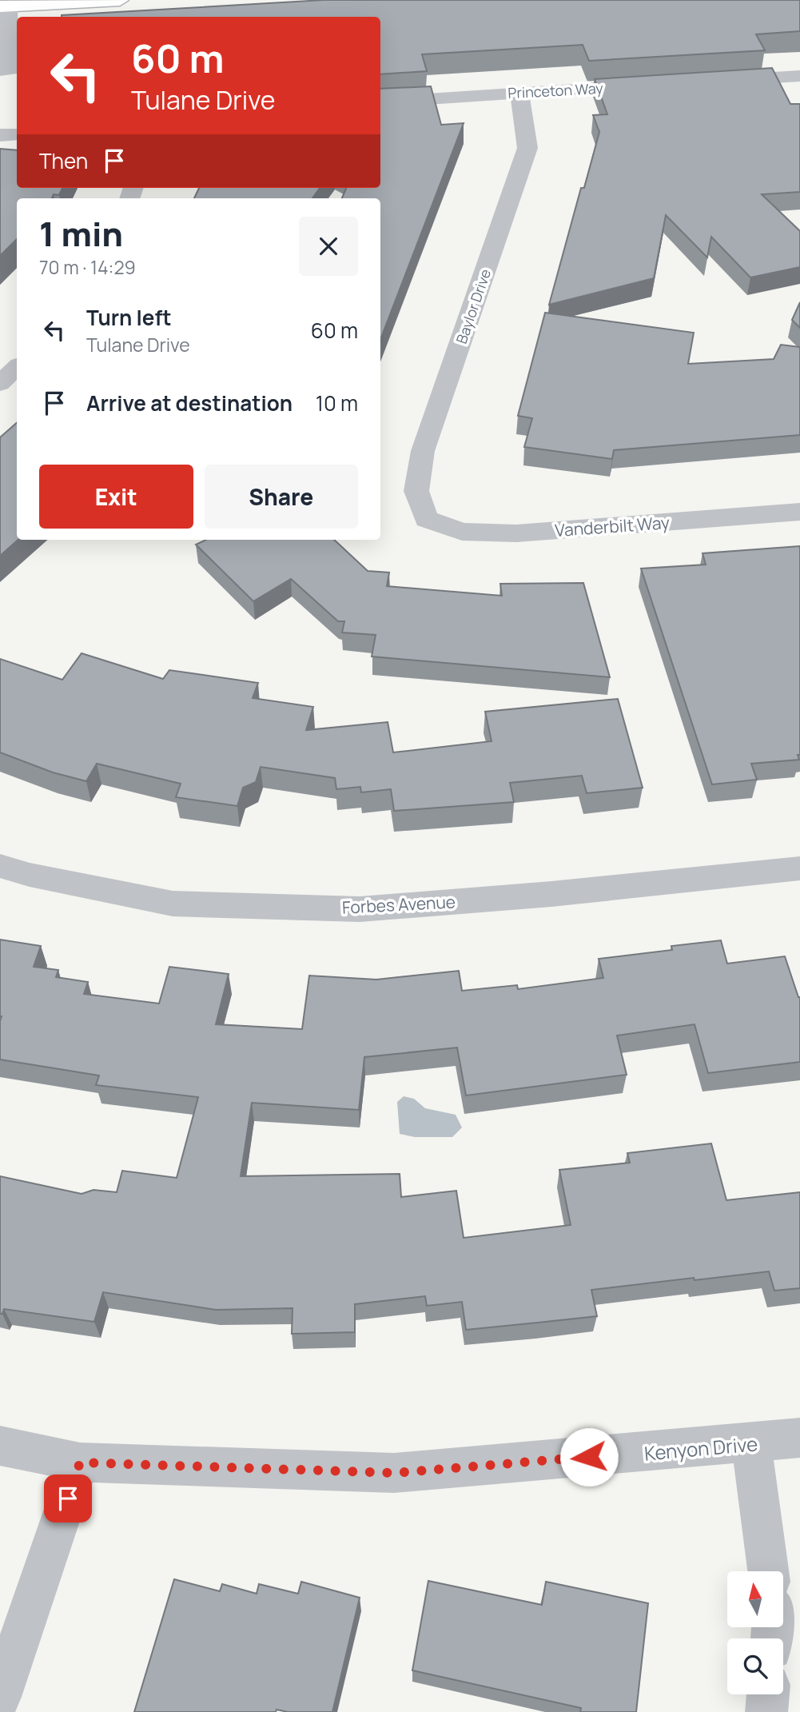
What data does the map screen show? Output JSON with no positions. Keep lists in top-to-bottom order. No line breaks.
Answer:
{"streets":{"street":["Princeton Way","Baylor Drive","Vanderbilt Way","Forbes Avenue","Kenyon Drive"]},"crossings":[["Princeton Way","Baylor Drive"],["Baylor Drive","Vanderbilt Way"]],"north":"top","page":{"turn":["60 m","Tulane Drive"],"then":"Then","heading":["1 min","70 m · 14:29"],"list":[{"name":"Turn left","note":"Tulane Drive","value":"60 m"},{"name":"Arrive at destination","value":"10 m"}],"buttons":["Exit","Share"]}}
